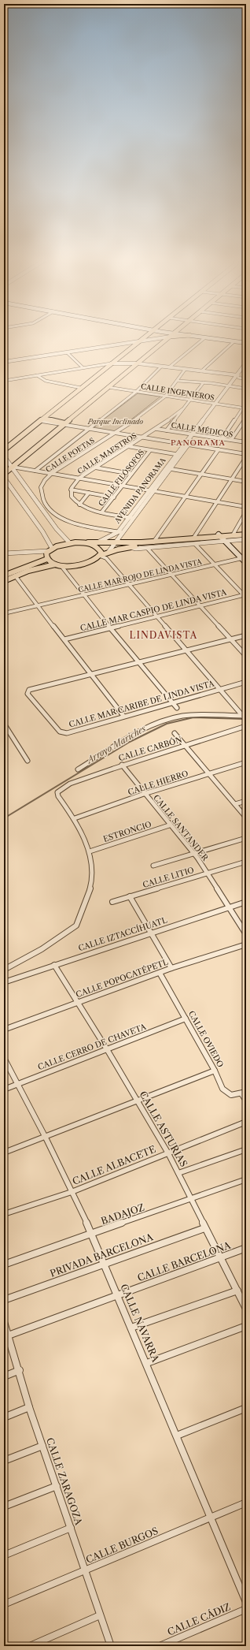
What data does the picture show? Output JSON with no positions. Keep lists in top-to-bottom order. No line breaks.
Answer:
{"streets":{"street":["CALLE INGENIEROS","CALLE MÉDICOS","CALLE MAESTROS","CALLE POETAS","CALLE FILÓSOFOS","AVENIDA PANORAMA","CALLE MAR ROJO DE LINDA VISTA","CALLE MAR CASPIO DE LINDA VISTA","CALLE MAR CARIBE DE LINDA VISTA","CALLE CARBÓN","CALLE HIERRO","CALLE SANTANDER","ESTRONCIO","CALLE LITIO","CALLE IZTACCÍHUATL","CALLE POPOCATÉPETL","CALLE OVIEDO","CALLE CERRO DE CHAVETA","CALLE ASTURIAS","CALLE ALBACETE","BADAJOZ","PRIVADA BARCELONA","CALLE BARCELONA","CALLE NAVARRA","CALLE ZARAGOZA","CALLE BURGOS","CALLE CÁDIZ"]},"crossings":[["CALLE INGENIEROS","CALLE MAESTROS"],["CALLE INGENIEROS","CALLE POETAS"],["CALLE INGENIEROS","AVENIDA PANORAMA"],["CALLE MÉDICOS","CALLE MAESTROS"],["CALLE MÉDICOS","AVENIDA PANORAMA"],["CALLE POETAS","AVENIDA PANORAMA"],["CALLE CARBÓN","CALLE HIERRO"],["CALLE CARBÓN","CALLE SANTANDER"],["CALLE HIERRO","CALLE SANTANDER"],["CALLE SANTANDER","ESTRONCIO"],["CALLE SANTANDER","CALLE LITIO"],["CALLE SANTANDER","CALLE IZTACCÍHUATL"],["CALLE IZTACCÍHUATL","CALLE ASTURIAS"],["CALLE POPOCATÉPETL","CALLE OVIEDO"],["CALLE POPOCATÉPETL","CALLE ASTURIAS"],["CALLE OVIEDO","CALLE CERRO DE CHAVETA"],["CALLE CERRO DE CHAVETA","CALLE ASTURIAS"],["CALLE CERRO DE CHAVETA","CALLE NAVARRA"],["CALLE ASTURIAS","CALLE ALBACETE"],["CALLE ASTURIAS","BADAJOZ"],["CALLE ASTURIAS","PRIVADA BARCELONA"],["CALLE ASTURIAS","CALLE BARCELONA"],["CALLE ALBACETE","CALLE NAVARRA"],["BADAJOZ","CALLE NAVARRA"],["PRIVADA BARCELONA","CALLE NAVARRA"],["CALLE BARCELONA","CALLE NAVARRA"],["CALLE BARCELONA","CALLE ZARAGOZA"],["CALLE NAVARRA","CALLE BURGOS"],["CALLE ZARAGOZA","CALLE BURGOS"]],"districts":["PANORAMA","LINDAVISTA"],"water":["Arroyo Mariches"],"parks":["Parque Inclinado"]}
